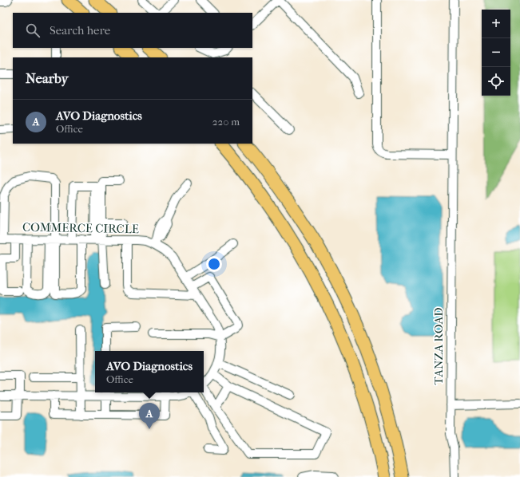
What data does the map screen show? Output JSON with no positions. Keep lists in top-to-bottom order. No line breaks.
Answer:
{"streets":{"street":["COMMERCE CIRCLE","TANZA ROAD"]},"page":{"map_buttons":["+","−"],"search":"Search here","heading":"Nearby","list":[{"mark":"A","name":"AVO Diagnostics","note":"Office","value":"220 m"}],"popup":["AVO Diagnostics","Office"],"pins":"A"}}
